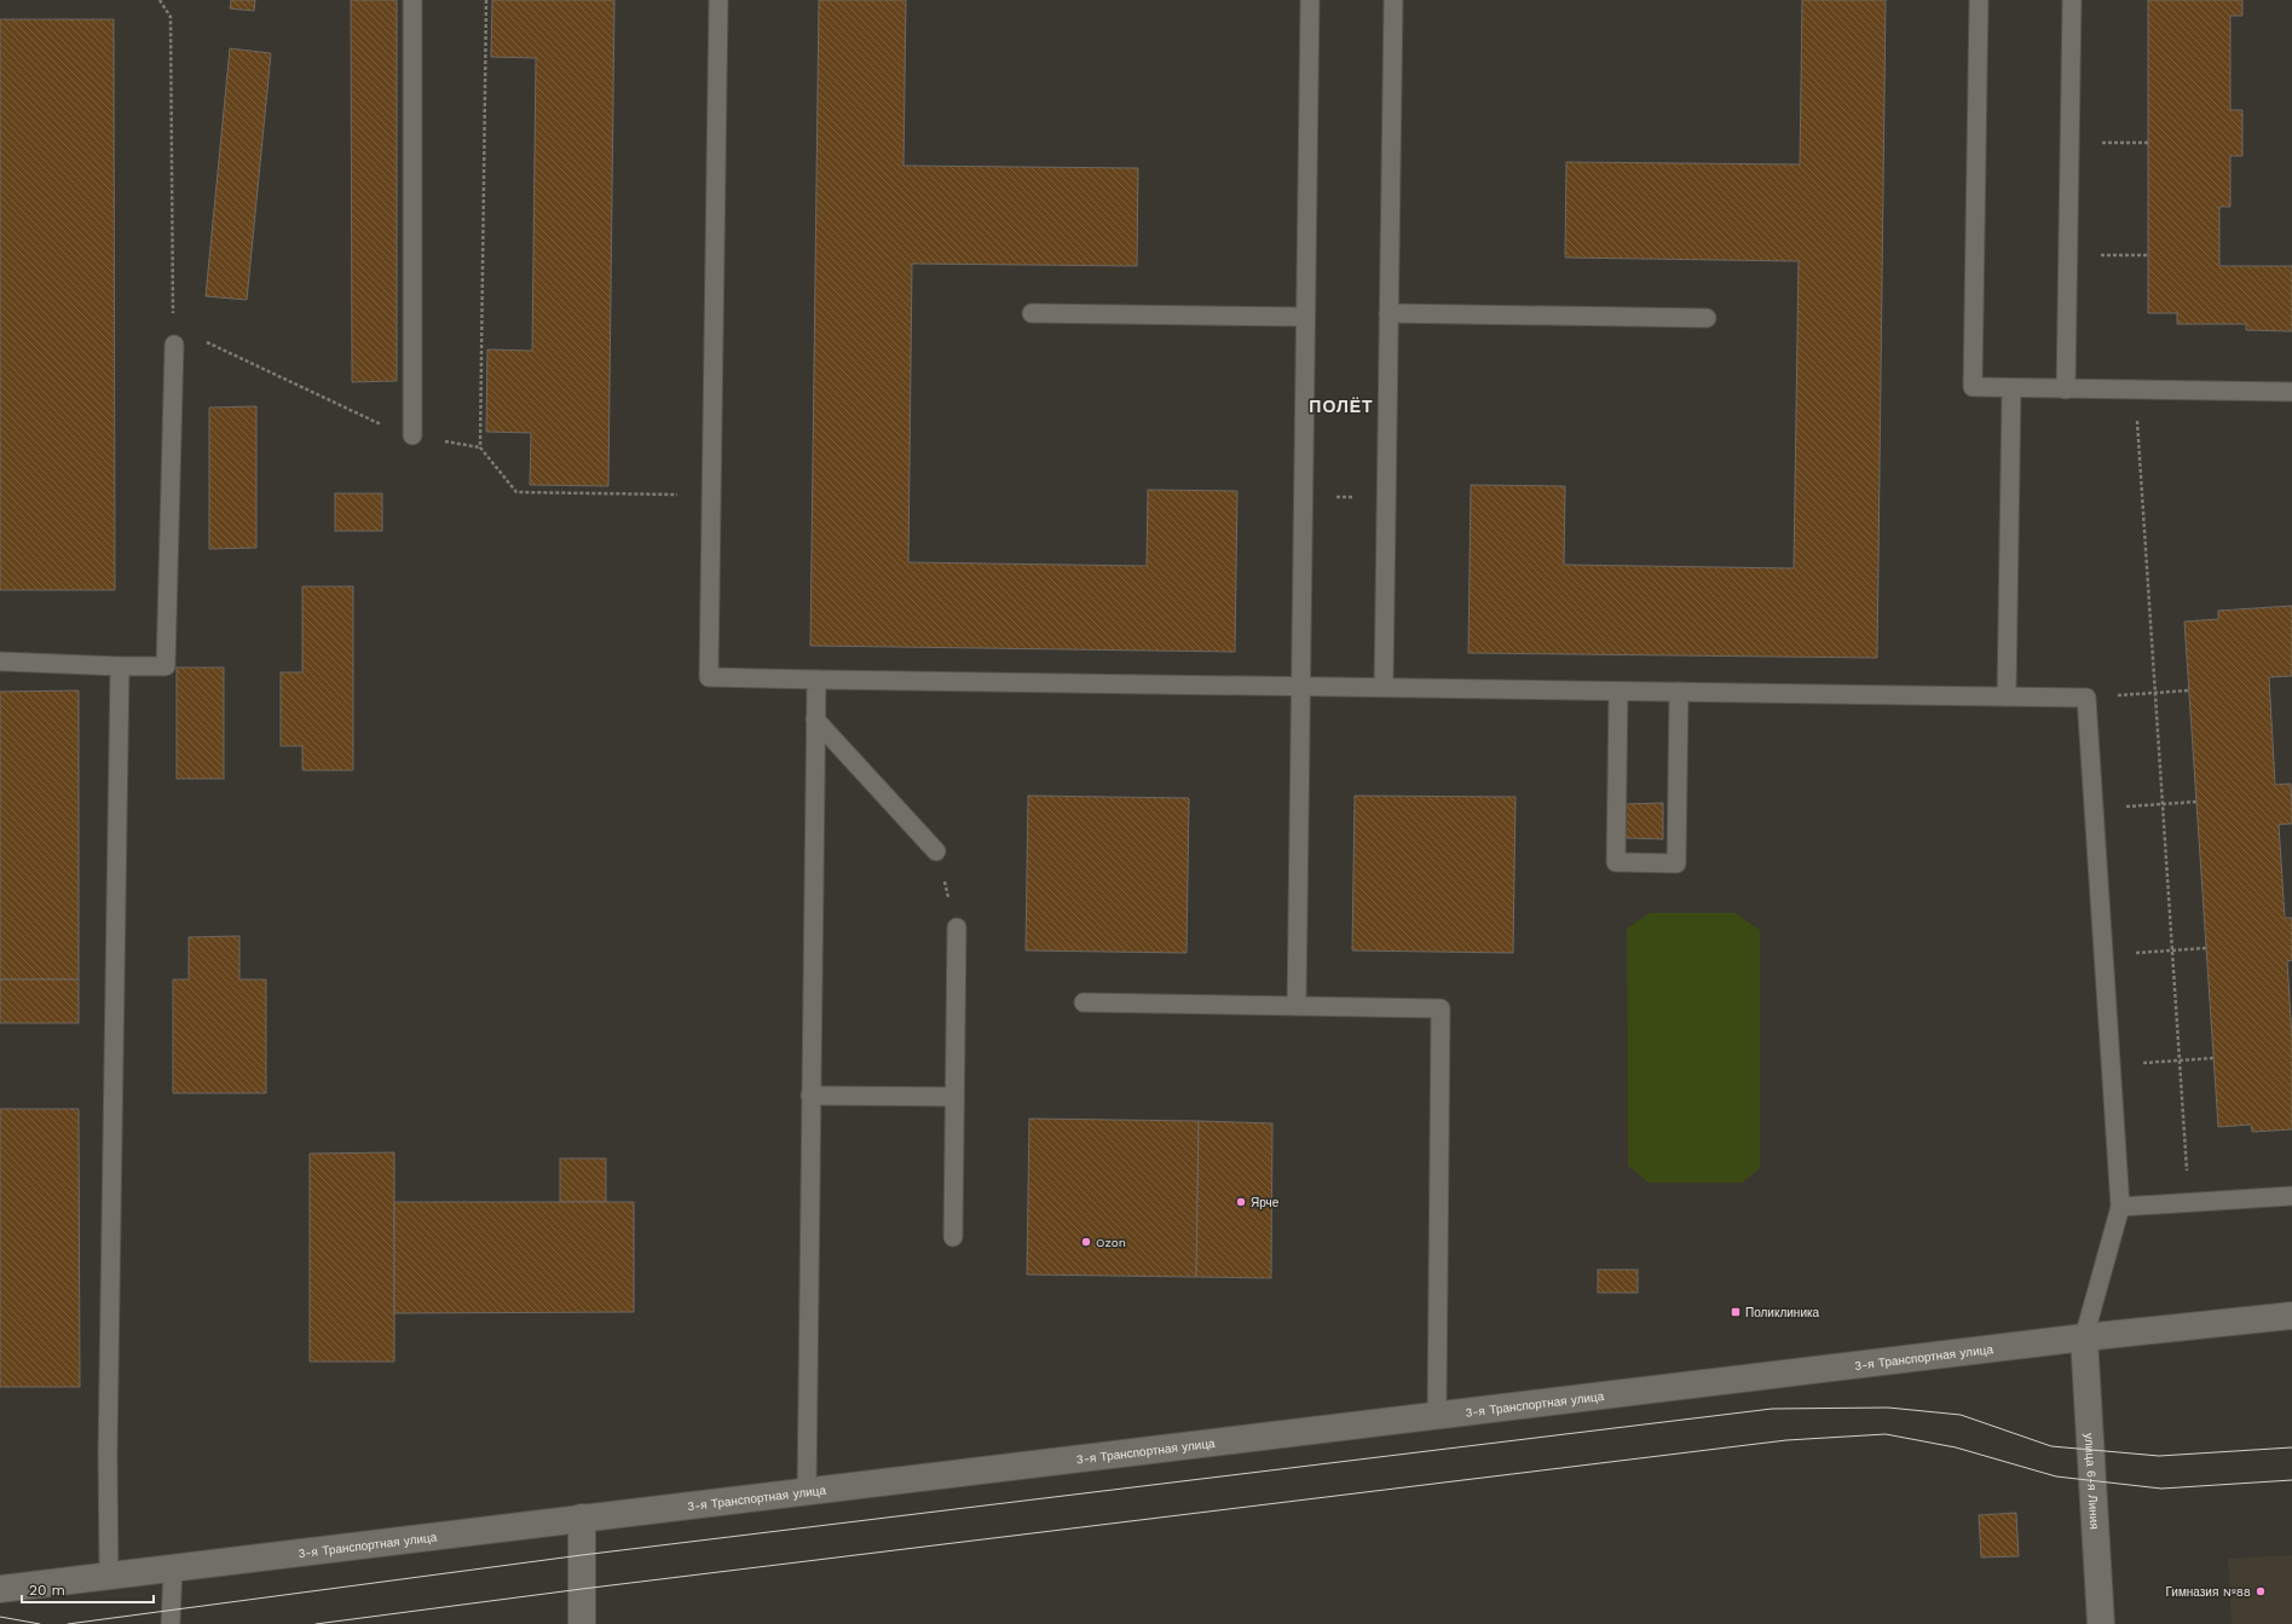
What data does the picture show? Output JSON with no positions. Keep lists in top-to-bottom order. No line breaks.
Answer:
{"streets":{"main road":["3-я Транспортная улица","улица 6-я Линия"]},"crossings":[["3-я Транспортная улица","улица 6-я Линия"]],"districts":["ПОЛЁТ"],"places":{"other":["Ярче","Ozon","Гимназия №88"],"transit":["Поликлиника"]},"scale_bar":"20 m"}
